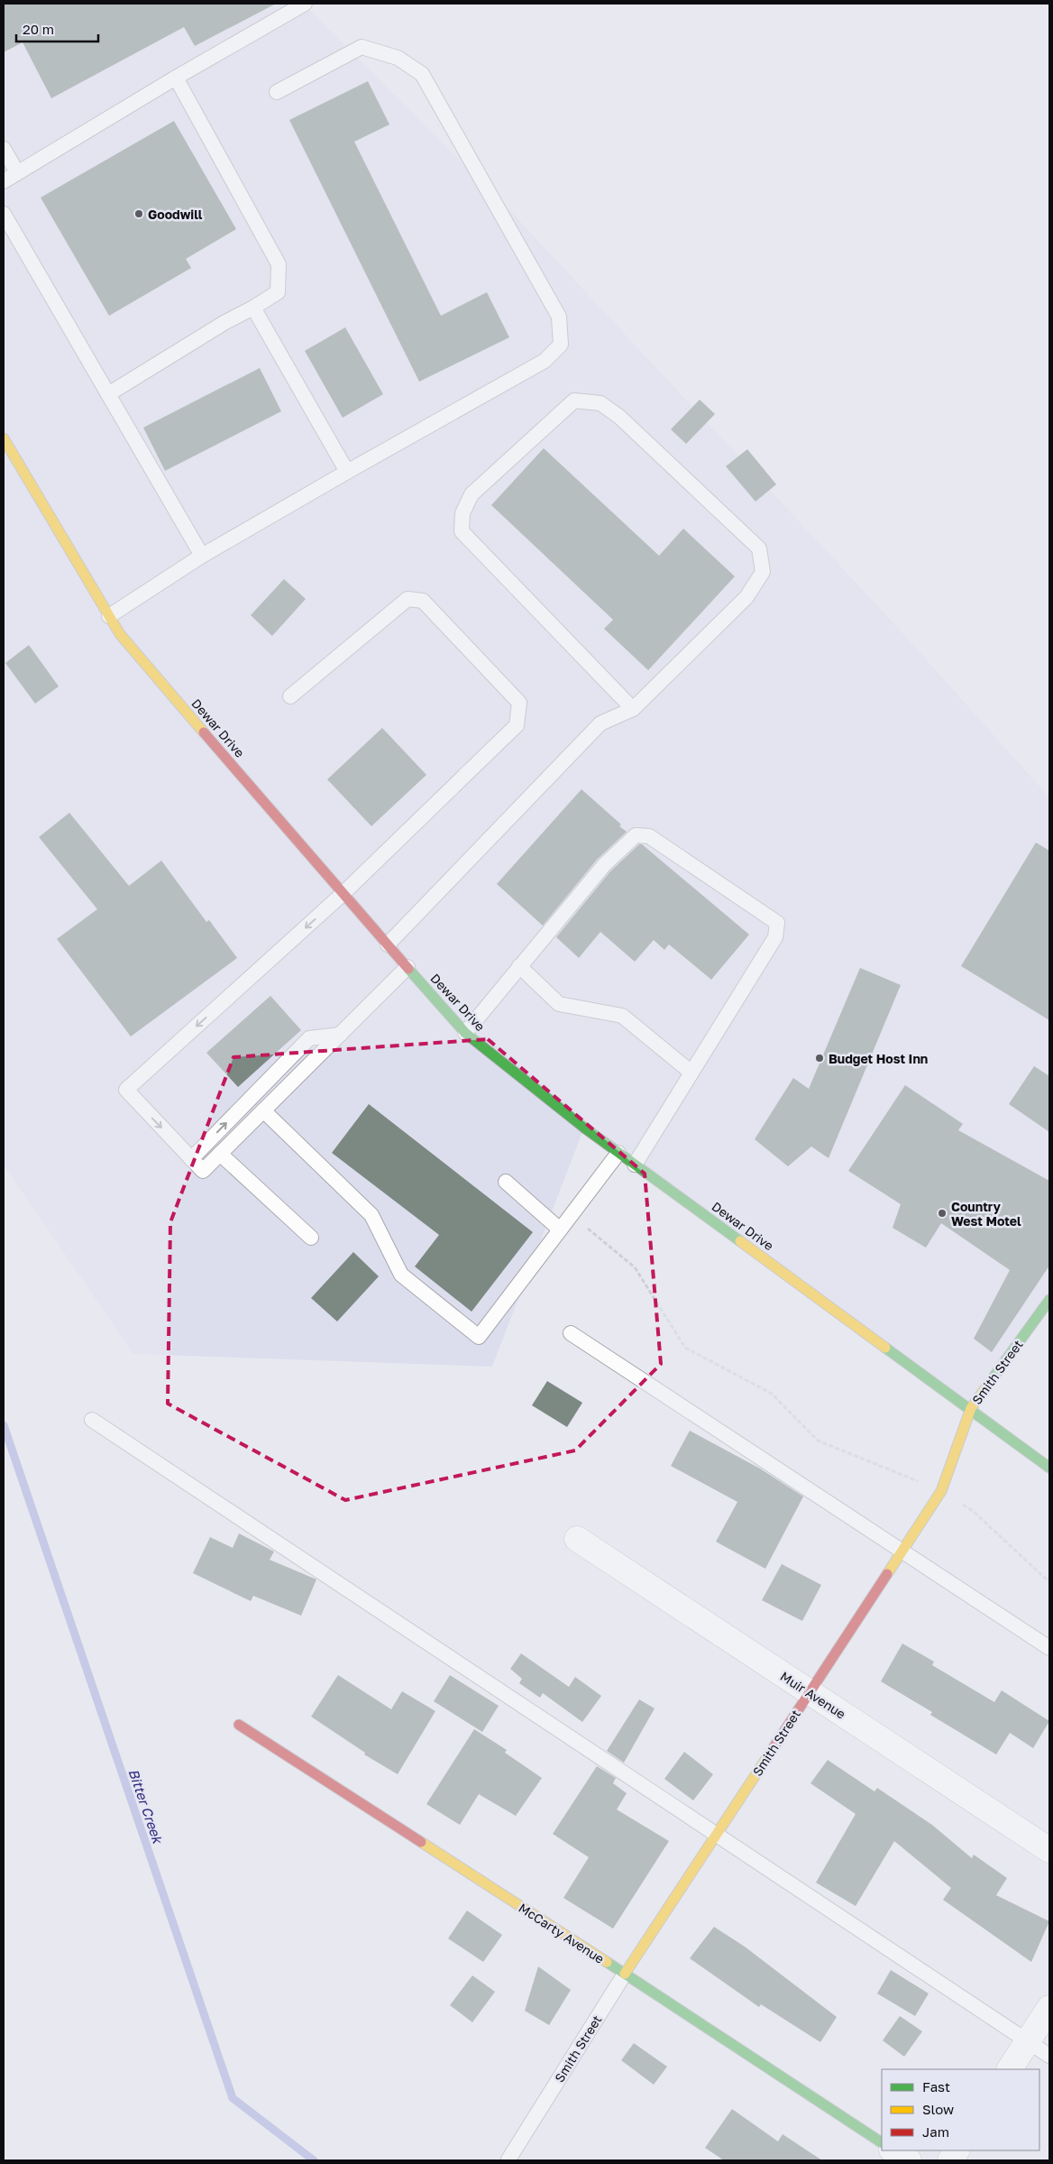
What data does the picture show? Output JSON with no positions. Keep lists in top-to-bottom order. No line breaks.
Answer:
{"streets":{"street":["Dewar Drive","Smith Street","Muir Avenue","McCarty Avenue"]},"crossings":[["Dewar Drive","Smith Street"],["Smith Street","Muir Avenue"],["Smith Street","McCarty Avenue"]],"water":["Bitter Creek"],"places":["Goodwill","Budget Host Inn","Country West Motel"],"legend":["Fast","Slow","Jam"],"scale_bar":"20 m"}
